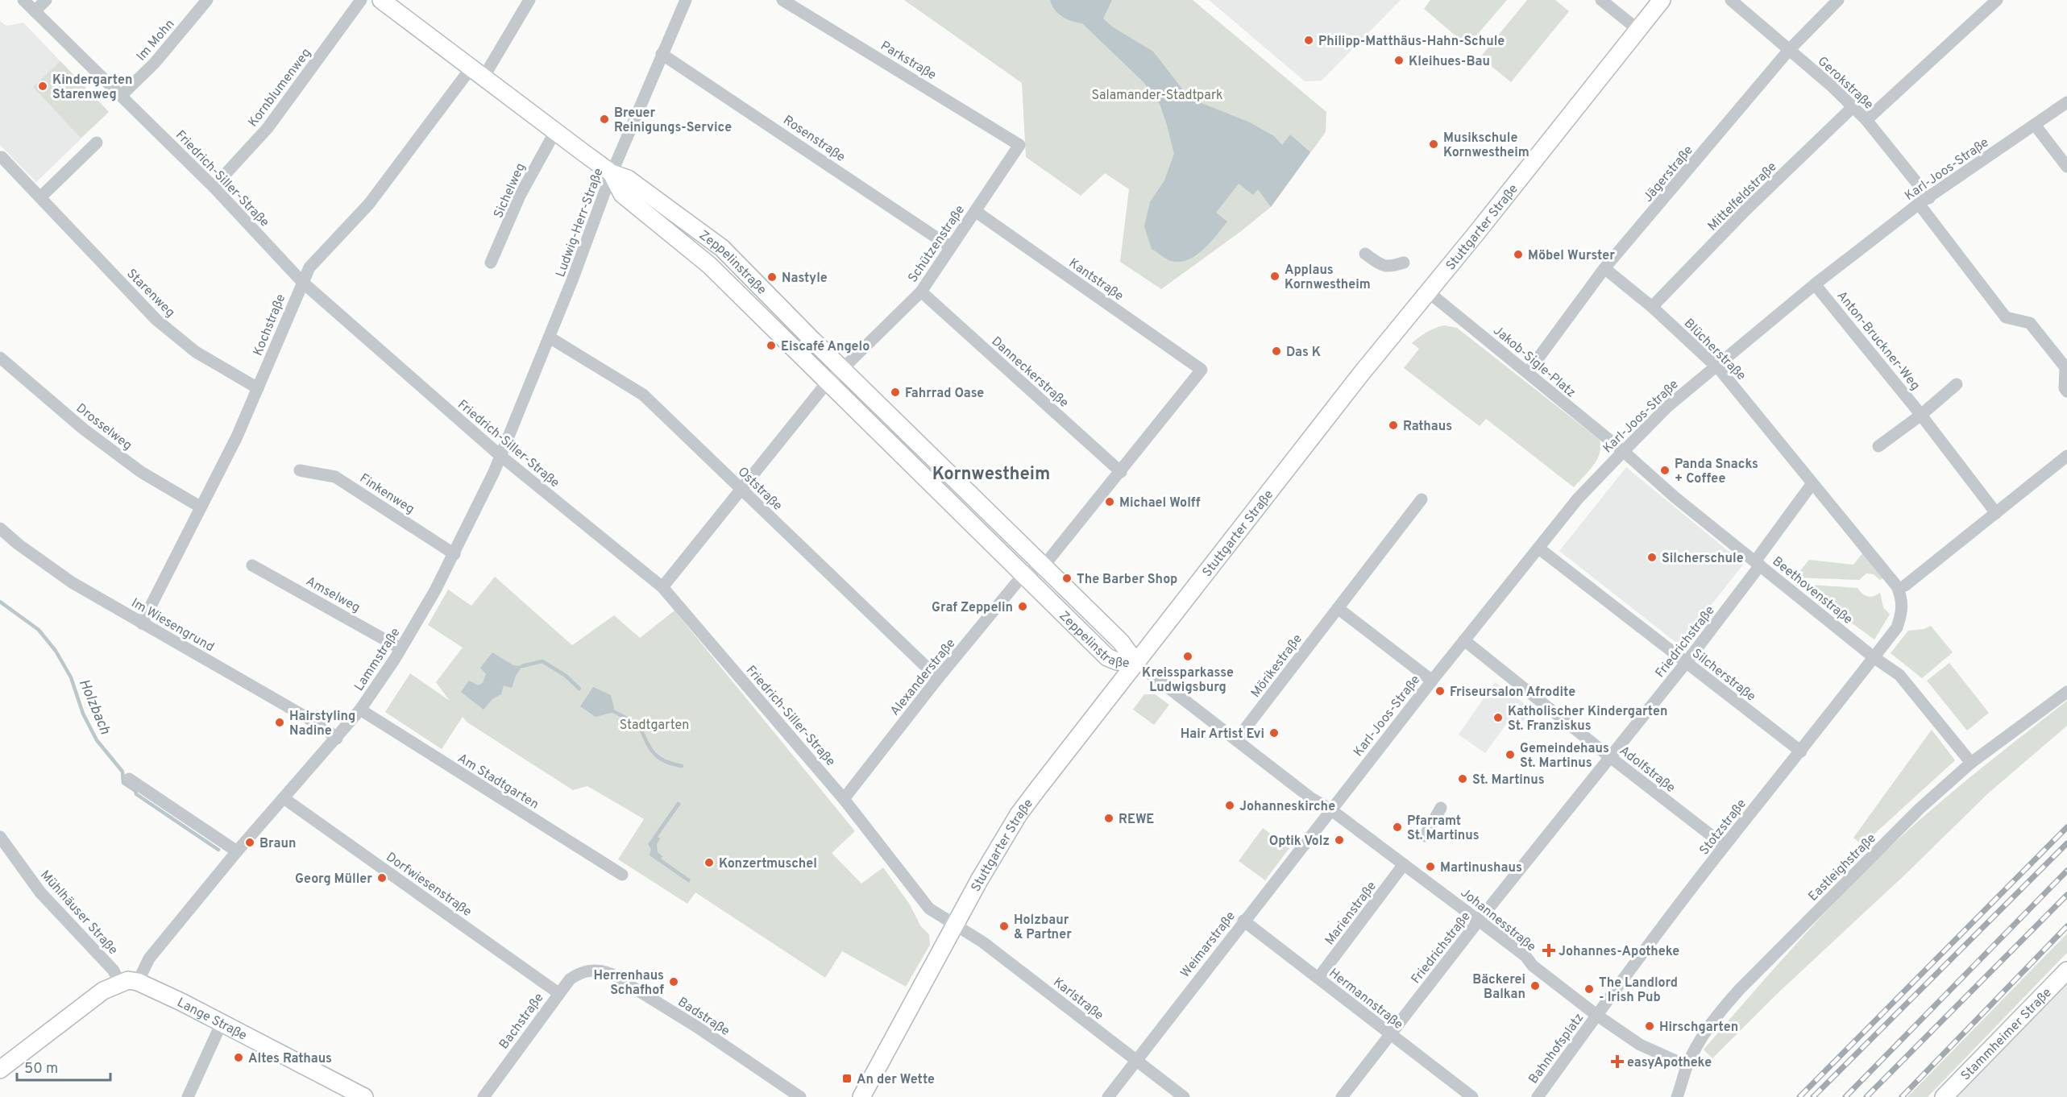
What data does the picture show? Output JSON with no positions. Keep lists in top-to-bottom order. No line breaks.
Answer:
{"streets":{"main road":["Stuttgarter Straße","Zeppelinstraße","Lange Straße","Stammheimer Straße"],"street":["Im Mohn","Parkstraße","Gerokstraße","Kornblumenweg","Rosenstraße","Karl-Joos-Straße","Jägerstraße","Friedrich-Siller-Straße","Sichelweg","Mittelfeldstraße","Ludwig-Herr-Straße","Schützenstraße","Kantstraße","Starenweg","Kochstraße","Anton-Bruckner-Weg","Blücherstraße","Jakob-Sigle-Platz","Danneckerstraße","Drosselweg","Oststraße","Finkenweg","Beethovenstraße","Amselweg","Im Wiesengrund","Friedrichstraße","Lammstraße","Mörikestraße","Silcherstraße","Alexanderstraße","Adolfstraße","Am Stadtgarten","Stotzstraße","Eastleighstraße","Dorfwiesenstraße","Mühlhäuser Straße","Marienstraße","Johannesstraße","Weimarstraße","Karlstraße","Hermannstraße","Badstraße","Bachstraße","Bahnhofsplatz"]},"crossings":[["Im Mohn","Friedrich-Siller-Straße"],["Parkstraße","Schützenstraße"],["Gerokstraße","Karl-Joos-Straße"],["Gerokstraße","Jägerstraße"],["Gerokstraße","Mittelfeldstraße"],["Kornblumenweg","Friedrich-Siller-Straße"],["Rosenstraße","Ludwig-Herr-Straße"],["Rosenstraße","Schützenstraße"],["Karl-Joos-Straße","Anton-Bruckner-Weg"],["Karl-Joos-Straße","Blücherstraße"],["Karl-Joos-Straße","Jakob-Sigle-Platz"],["Karl-Joos-Straße","Beethovenstraße"],["Karl-Joos-Straße","Silcherstraße"],["Karl-Joos-Straße","Adolfstraße"],["Karl-Joos-Straße","Johannesstraße"],["Karl-Joos-Straße","Weimarstraße"],["Jägerstraße","Blücherstraße"],["Jägerstraße","Jakob-Sigle-Platz"],["Friedrich-Siller-Straße","Ludwig-Herr-Straße"],["Friedrich-Siller-Straße","Stuttgarter Straße"],["Friedrich-Siller-Straße","Kochstraße"],["Friedrich-Siller-Straße","Lammstraße"],["Friedrich-Siller-Straße","Alexanderstraße"],["Friedrich-Siller-Straße","Karlstraße"],["Sichelweg","Zeppelinstraße"],["Mittelfeldstraße","Blücherstraße"],["Ludwig-Herr-Straße","Zeppelinstraße"],["Ludwig-Herr-Straße","Oststraße"],["Ludwig-Herr-Straße","Lammstraße"],["Stuttgarter Straße","Zeppelinstraße"],["Stuttgarter Straße","Jakob-Sigle-Platz"],["Stuttgarter Straße","Johannesstraße"],["Stuttgarter Straße","Karlstraße"],["Schützenstraße","Zeppelinstraße"],["Schützenstraße","Kantstraße"],["Schützenstraße","Danneckerstraße"],["Zeppelinstraße","Kochstraße"],["Zeppelinstraße","Alexanderstraße"],["Zeppelinstraße","Johannesstraße"],["Kantstraße","Danneckerstraße"],["Starenweg","Kochstraße"],["Kochstraße","Drosselweg"],["Kochstraße","Im Wiesengrund"],["Blücherstraße","Beethovenstraße"],["Blücherstraße","Friedrichstraße"],["Blücherstraße","Stotzstraße"],["Jakob-Sigle-Platz","Beethovenstraße"],["Oststraße","Alexanderstraße"],["Finkenweg","Lammstraße"],["Beethovenstraße","Friedrichstraße"],["Beethovenstraße","Stotzstraße"],["Beethovenstraße","Eastleighstraße"],["Amselweg","Lammstraße"],["Im Wiesengrund","Lammstraße"],["Friedrichstraße","Silcherstraße"],["Friedrichstraße","Adolfstraße"],["Friedrichstraße","Johannesstraße"],["Friedrichstraße","Hermannstraße"],["Lammstraße","Am Stadtgarten"],["Lammstraße","Dorfwiesenstraße"],["Lammstraße","Lange Straße"],["Mörikestraße","Johannesstraße"],["Silcherstraße","Stotzstraße"],["Adolfstraße","Stotzstraße"],["Stotzstraße","Johannesstraße"],["Stotzstraße","Bahnhofsplatz"],["Eastleighstraße","Johannesstraße"],["Dorfwiesenstraße","Bachstraße"],["Marienstraße","Johannesstraße"],["Marienstraße","Hermannstraße"],["Johannesstraße","Weimarstraße"],["Johannesstraße","Bahnhofsplatz"],["Weimarstraße","Karlstraße"],["Weimarstraße","Hermannstraße"],["Badstraße","Bachstraße"]],"districts":["Kornwestheim"],"water":["Holzbach"],"parks":["Salamander-Stadtpark","Stadtgarten"],"places":{"other":["Philipp-Matthäus-Hahn-Schule","Kleihues-Bau","Kindergarten Starenweg","Breuer Reinigungs-Service","Musikschule Kornwestheim","Möbel Wurster","Applaus Kornwestheim","Nastyle","Eiscafé Angelo","Das K","Fahrrad Oase","Rathaus","Panda Snacks + Coffee","Michael Wolff","Silcherschule","The Barber Shop","Graf Zeppelin","Kreissparkasse Ludwigsburg","Friseursalon Afrodite","Katholischer Kindergarten St. Franziskus","Hairstyling Nadine","Hair Artist Evi","Gemeindehaus St. Martinus","St. Martinus","Johanneskirche","REWE","Pfarramt St. Martinus","Optik Volz","Braun","Konzertmuschel","Martinushaus","Georg Müller","Holzbaur & Partner","Herrenhaus Schafhof","Bäckerei Balkan","The Landlord - Irish Pub","Hirschgarten","Altes Rathaus"],"health":["Johannes-Apotheke","easyApotheke"],"transit":["An der Wette"]},"scale_bar":"50 m"}
